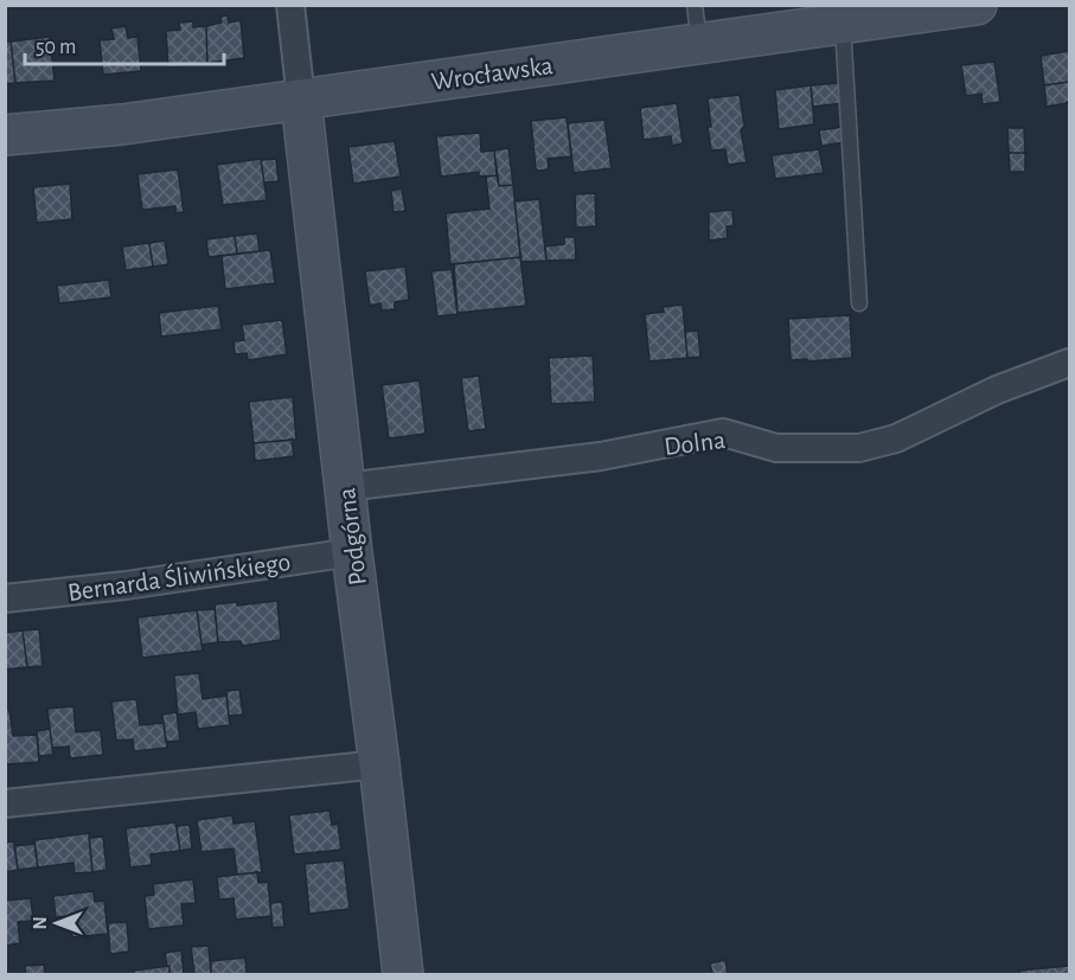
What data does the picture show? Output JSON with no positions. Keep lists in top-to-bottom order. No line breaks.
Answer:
{"streets":{"street":["Wrocławska","Dolna","Podgórna","Bernarda Śliwińskiego"]},"crossings":[["Wrocławska","Podgórna"],["Dolna","Podgórna"],["Podgórna","Bernarda Śliwińskiego"]],"scale_bar":"50 m","north":"left"}
